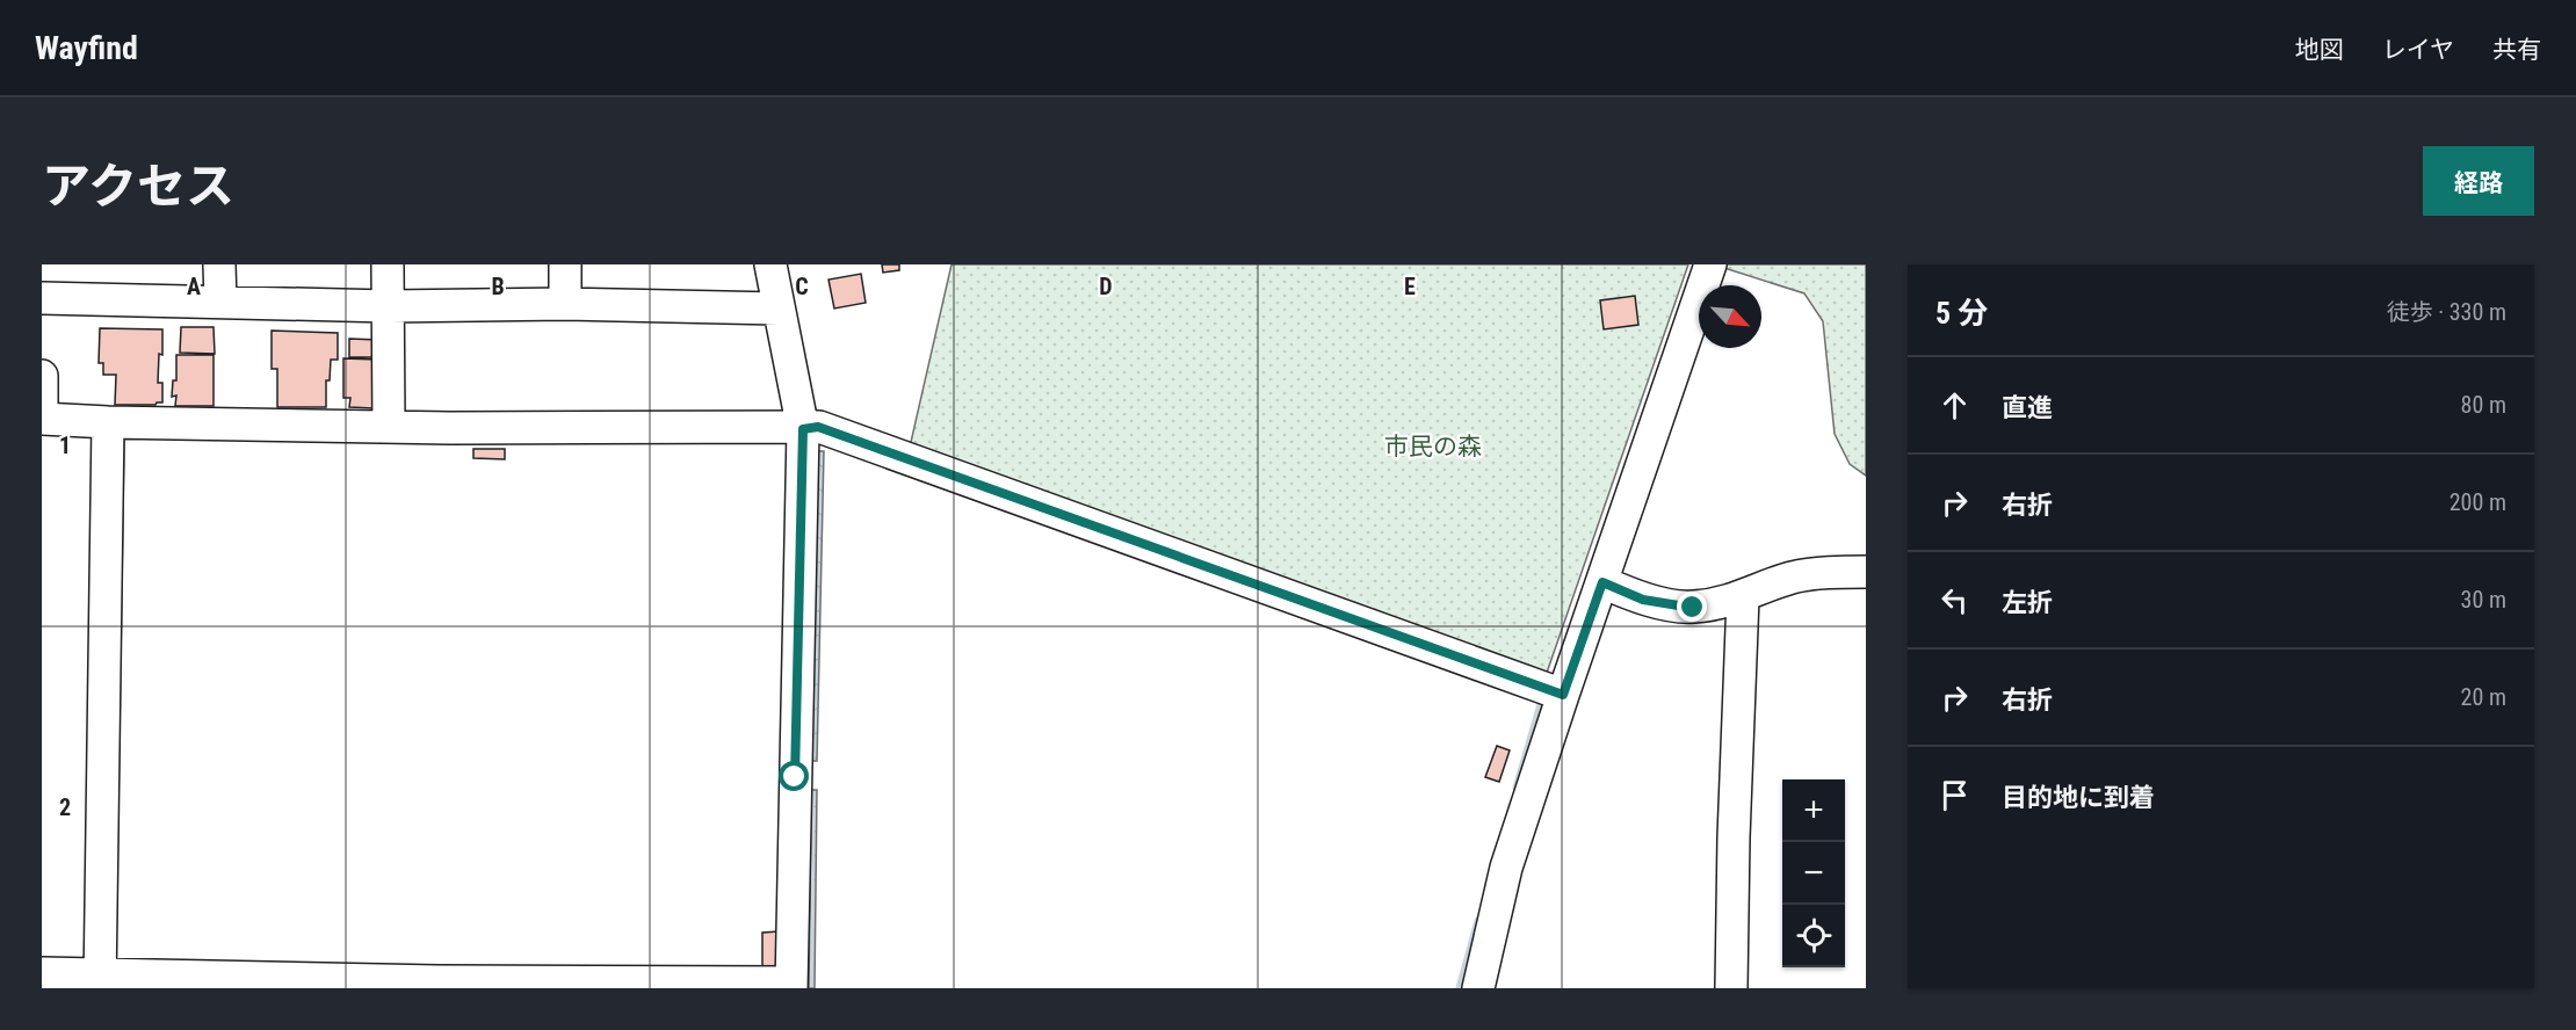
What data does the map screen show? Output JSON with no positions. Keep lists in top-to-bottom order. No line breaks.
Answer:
{"parks":["市民の森"],"north":"bottom right","page":{"header":"Wayfind","nav":["地図","レイヤ","共有"],"title":"アクセス","buttons":"経路","heading":["5 分","徒歩 · 330 m"],"list":[["直進","80 m"],["右折","200 m"],["左折","30 m"],["右折","20 m"],"目的地に到着"],"map_buttons":["+","−"]},"grid":{"columns":["A","B","C","D","E"],"rows":["1","2"]}}
